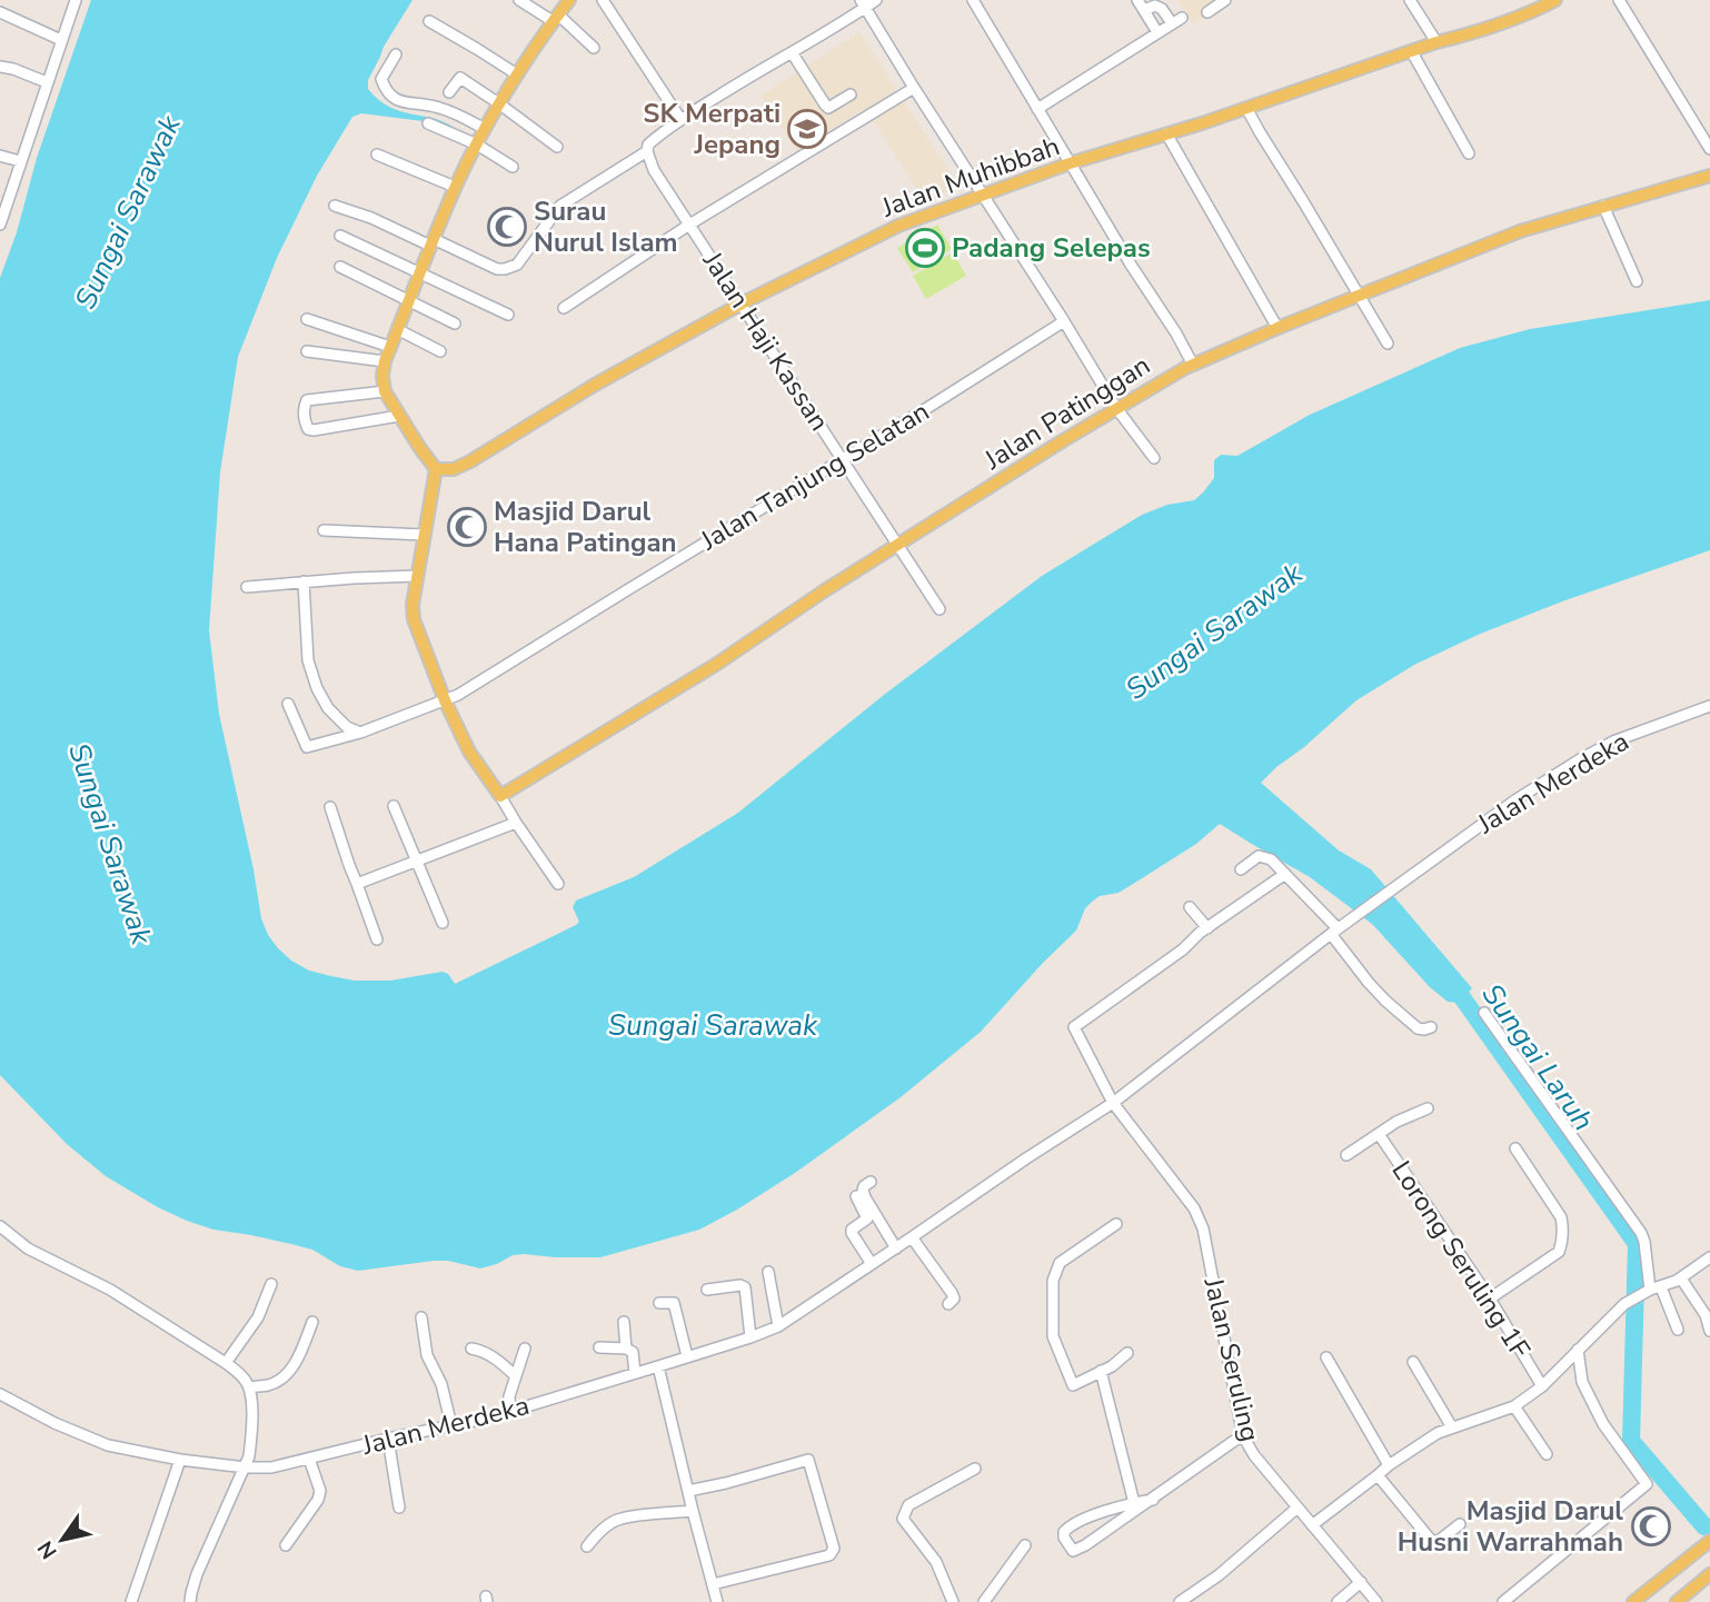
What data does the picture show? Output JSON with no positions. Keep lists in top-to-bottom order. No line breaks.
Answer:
{"streets":{"main road":["Jalan Muhibbah","Jalan Patinggan"],"street":["Jalan Haji Kassan","Jalan Tanjung Selatan","Jalan Merdeka","Lorong Seruling 1F","Jalan Seruling"]},"crossings":[["Jalan Muhibbah","Jalan Haji Kassan"],["Jalan Haji Kassan","Jalan Patinggan"],["Jalan Haji Kassan","Jalan Tanjung Selatan"],["Jalan Merdeka","Jalan Seruling"]],"water":["Sungai Sarawak","Sungai Laruh"],"places":{"school or university":["SK Merpati Jepang"],"mosque":["Surau Nurul Islam","Masjid Darul Hana Patingan","Masjid Darul Husni Warrahmah"],"sports":["Padang Selepas"]},"north":"bottom left"}
